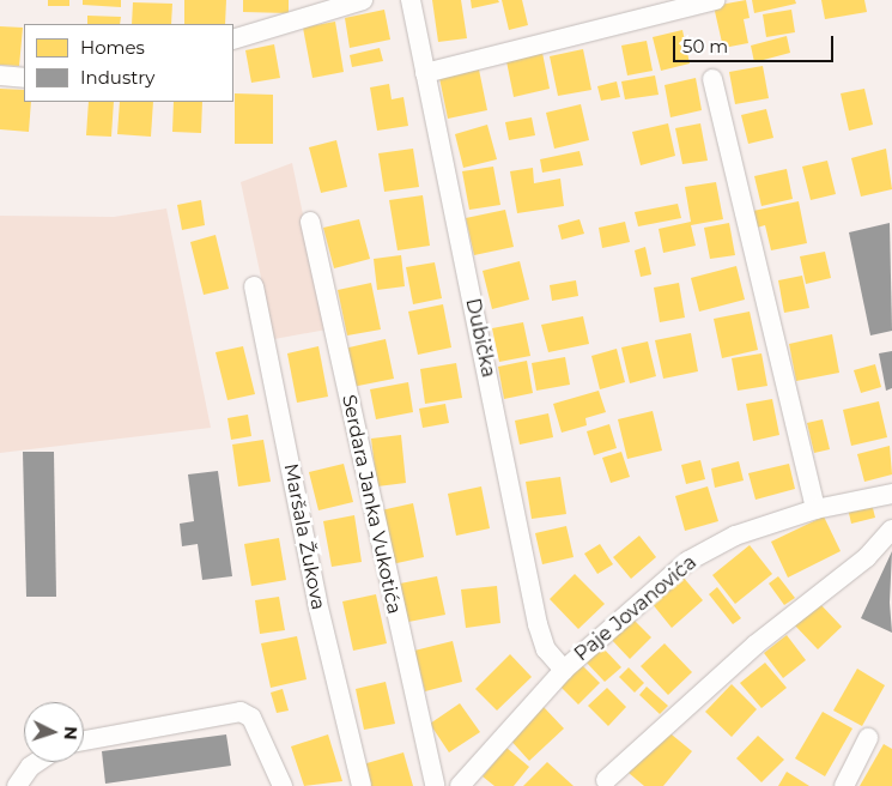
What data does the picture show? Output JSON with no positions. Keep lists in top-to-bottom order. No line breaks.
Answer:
{"streets":{"street":["Dubička","Serdara Janka Vukotića","Maršala Žukova","Paje Jovanovića"]},"crossings":[["Dubička","Paje Jovanovića"]],"legend":["Homes","Industry"],"scale_bar":"50 m","north":"right"}
